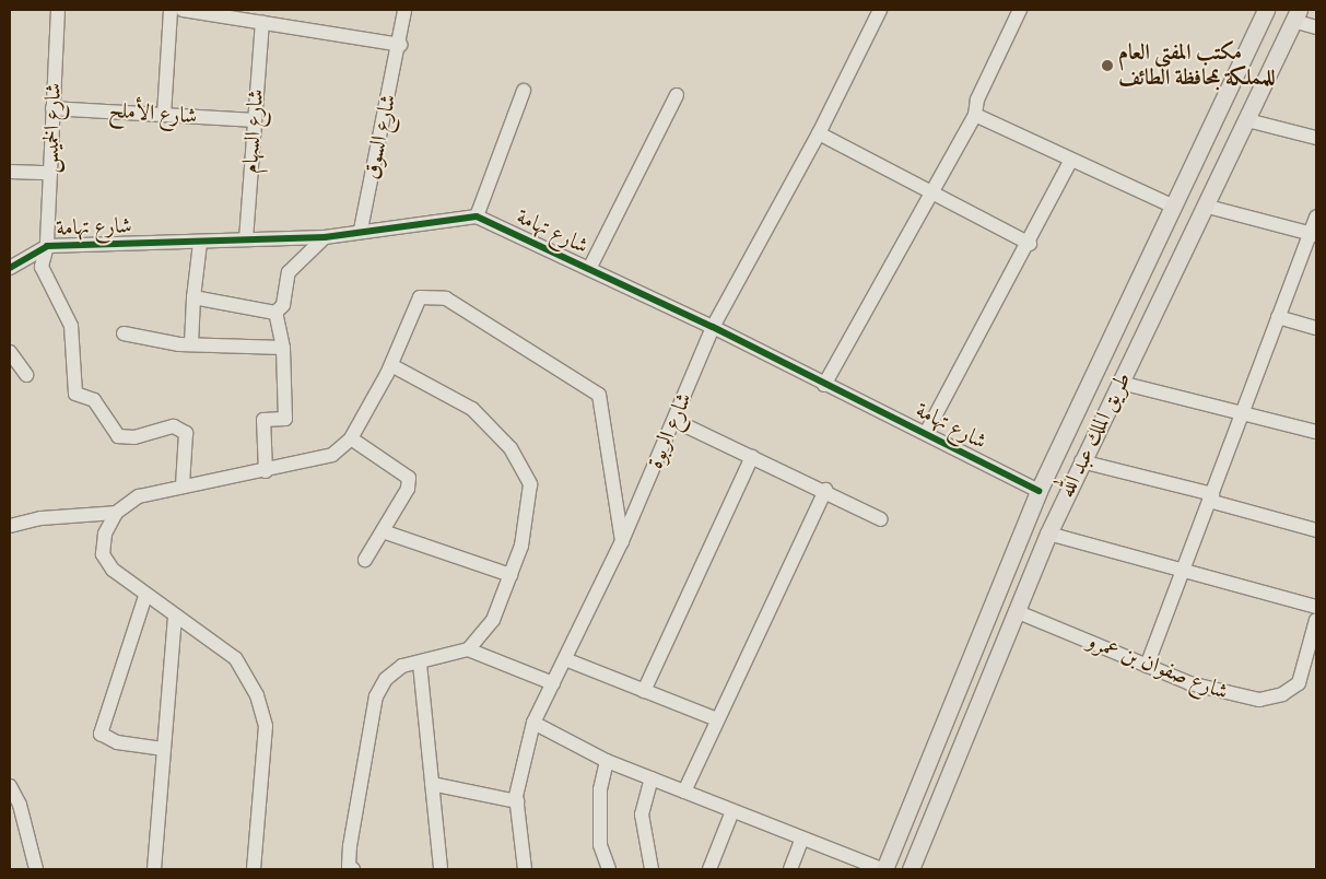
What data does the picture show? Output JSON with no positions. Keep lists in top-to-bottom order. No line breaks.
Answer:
{"streets":{"main road":["طريق الملك عبد الله"],"street":["شارع الأملح","شارع الخميس","شارع السهام","شارع السوق","شارع تهامة","شارع الربوة","شارع صفوان بن عمرو"]},"crossings":[["شارع الأملح","شارع الخميس"],["شارع الأملح","شارع السهام"],["شارع الخميس","شارع تهامة"],["شارع السهام","شارع تهامة"],["شارع السوق","شارع تهامة"],["شارع تهامة","شارع الربوة"],["شارع تهامة","طريق الملك عبد الله"],["طريق الملك عبد الله","شارع صفوان بن عمرو"]],"places":["مكتب المفتي العام للمملكة بمحافظة الطائف"]}
